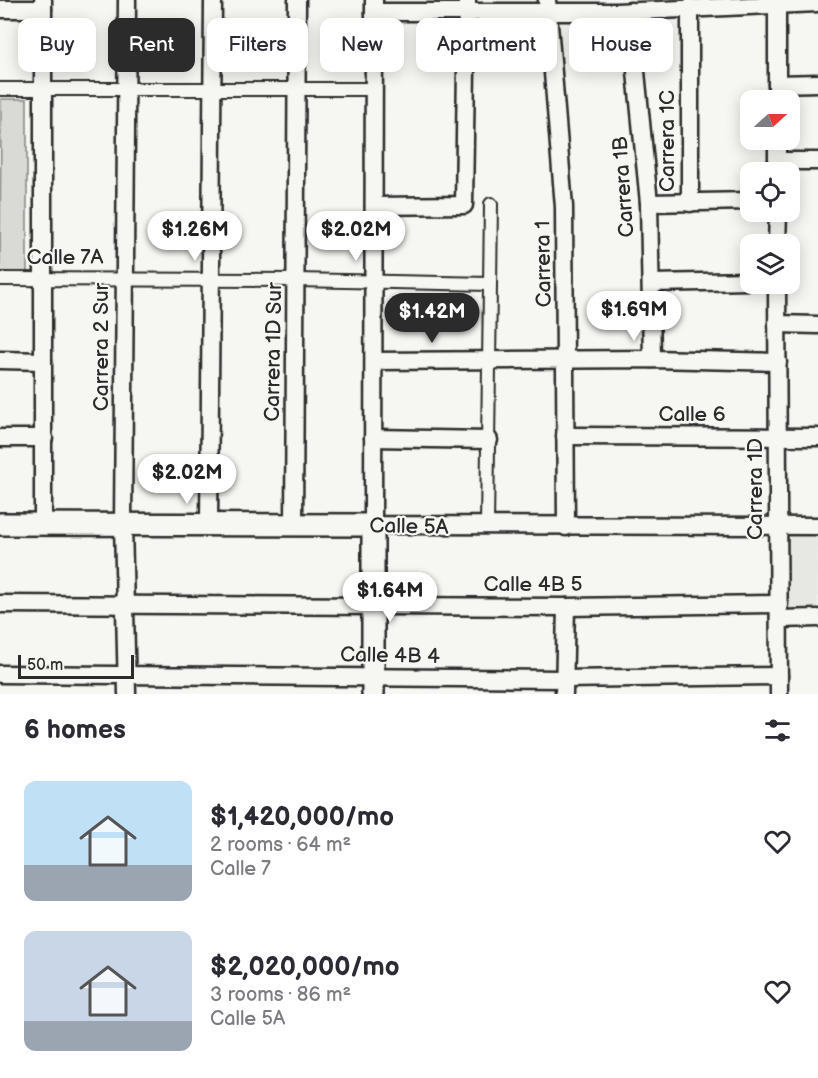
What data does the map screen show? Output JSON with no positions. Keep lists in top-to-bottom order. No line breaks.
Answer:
{"streets":{"street":["Carrera 1C","Carrera 1B","Calle 7A","Carrera 1","Carrera 2 Sur","Carrera 1D Sur","Calle 6","Carrera 1D","Calle 5A","Calle 4B 5","Calle 4B 4"]},"crossings":[["Calle 7A","Carrera 2 Sur"],["Calle 7A","Carrera 1D Sur"],["Carrera 1","Calle 6"],["Carrera 1","Calle 5A"],["Carrera 2 Sur","Calle 5A"],["Carrera 2 Sur","Calle 4B 5"],["Carrera 2 Sur","Calle 4B 4"],["Carrera 1D Sur","Calle 5A"],["Calle 6","Carrera 1D"],["Carrera 1D","Calle 5A"],["Carrera 1D","Calle 4B 5"],["Carrera 1D","Calle 4B 4"]],"scale_bar":"50 m","north":"right","page":{"chip":["Buy","Rent","Filters","New","Apartment","House"],"price":["$1.26M","$2.02M","$1.69M","$1.42M","$2.02M","$1.64M"],"scale":"50 m","heading":"6 homes","list":[{"name":"$1,420,000/mo","note":"2 rooms · 64 m² · Calle 7"},{"name":"$2,020,000/mo","note":"3 rooms · 86 m² · Calle 5A"}]}}
